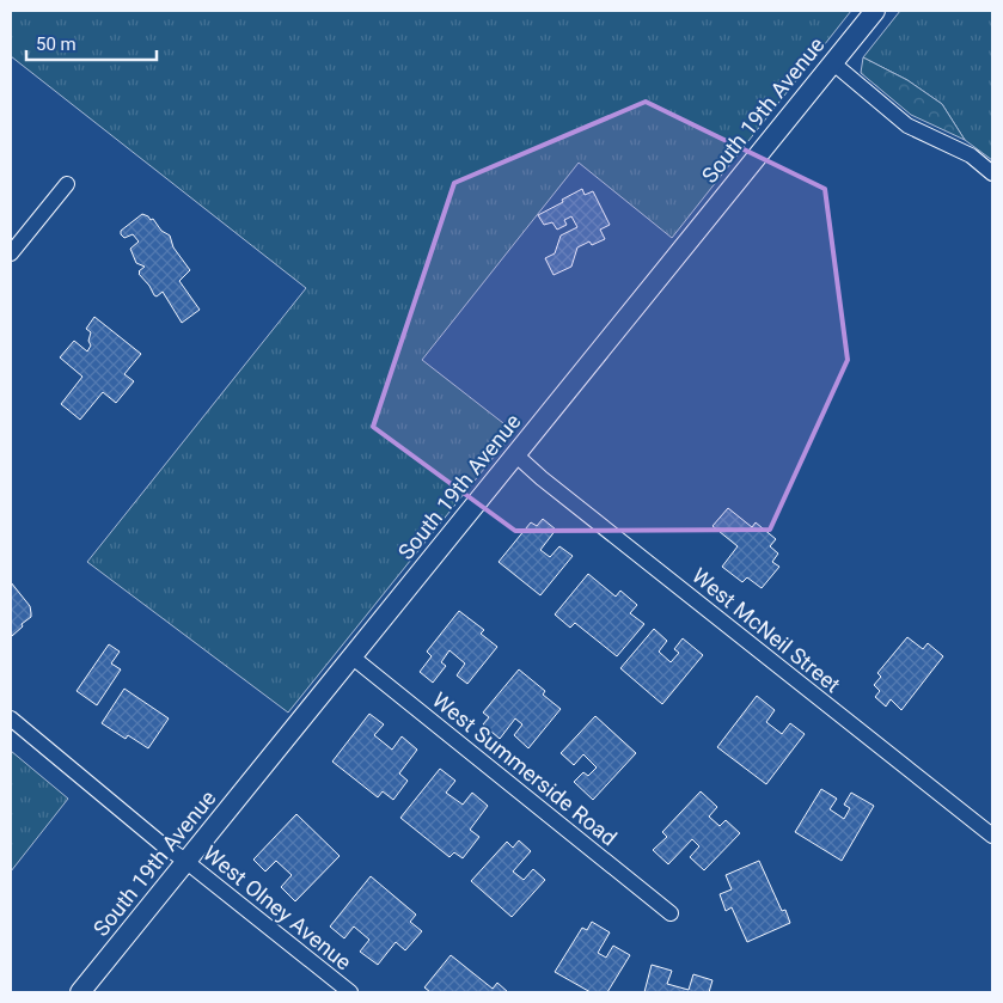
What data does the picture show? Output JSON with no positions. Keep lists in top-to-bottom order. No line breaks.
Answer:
{"streets":{"street":["South 19th Avenue","West McNeil Street","West Summerside Road","West Olney Avenue"]},"crossings":[["South 19th Avenue","West McNeil Street"],["South 19th Avenue","West Summerside Road"],["South 19th Avenue","West Olney Avenue"]],"scale_bar":"50 m"}
